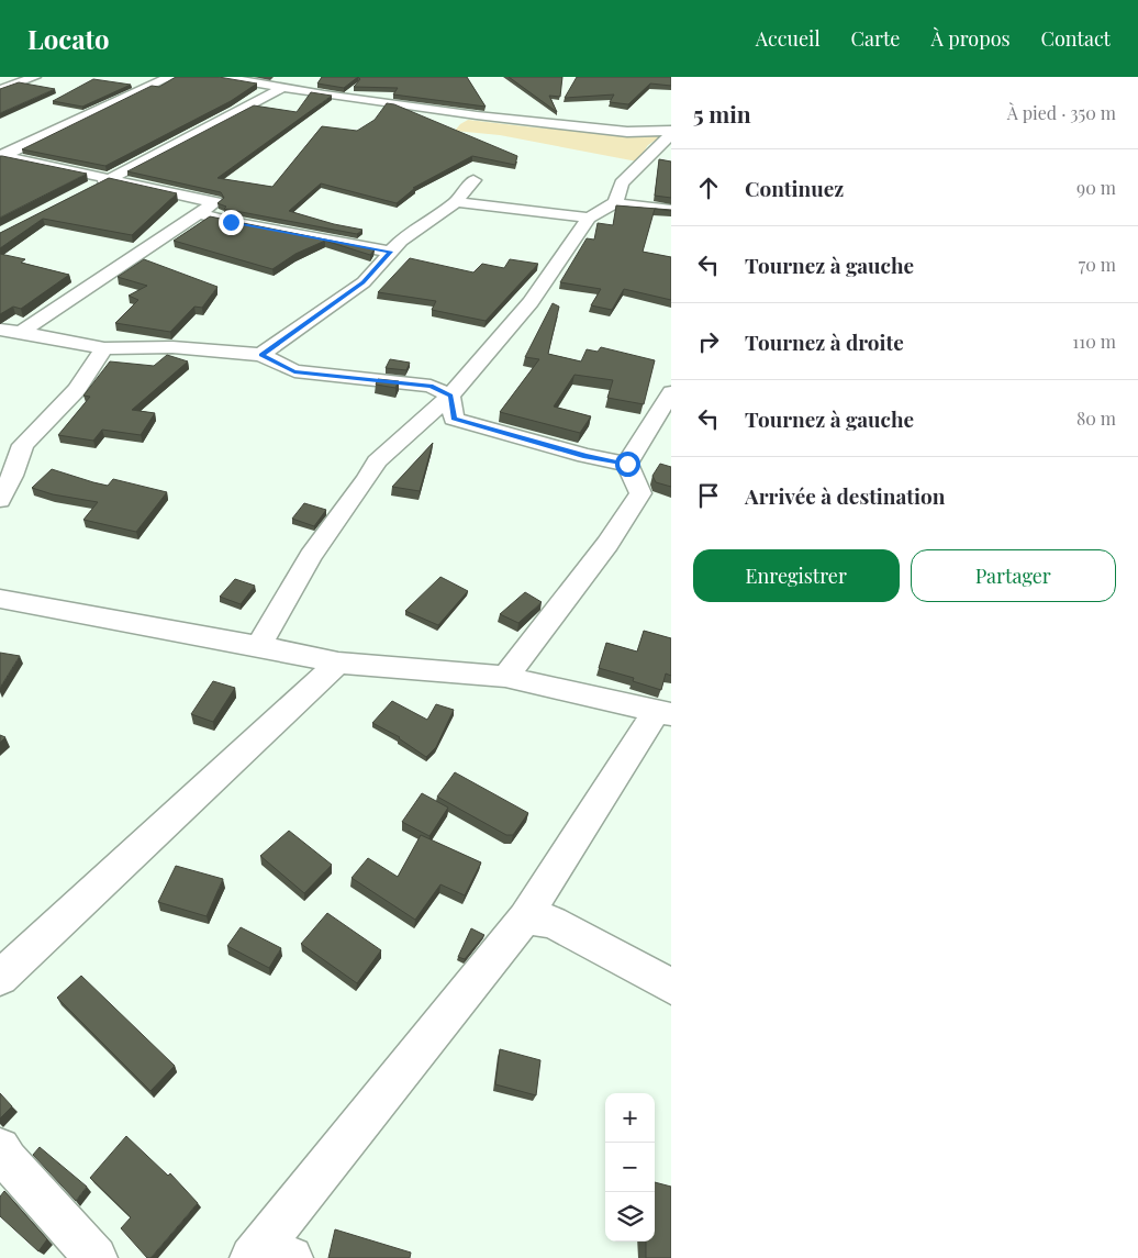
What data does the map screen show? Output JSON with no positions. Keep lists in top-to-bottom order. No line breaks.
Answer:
{"page":{"header":"Locato","nav":["Accueil","Carte","À propos","Contact"],"heading":["5 min","À pied · 350 m"],"list":[["Continuez","90 m"],["Tournez à gauche","70 m"],["Tournez à droite","110 m"],["Tournez à gauche","80 m"],"Arrivée à destination"],"buttons":["Enregistrer","Partager"],"map_buttons":["+","−"]}}
